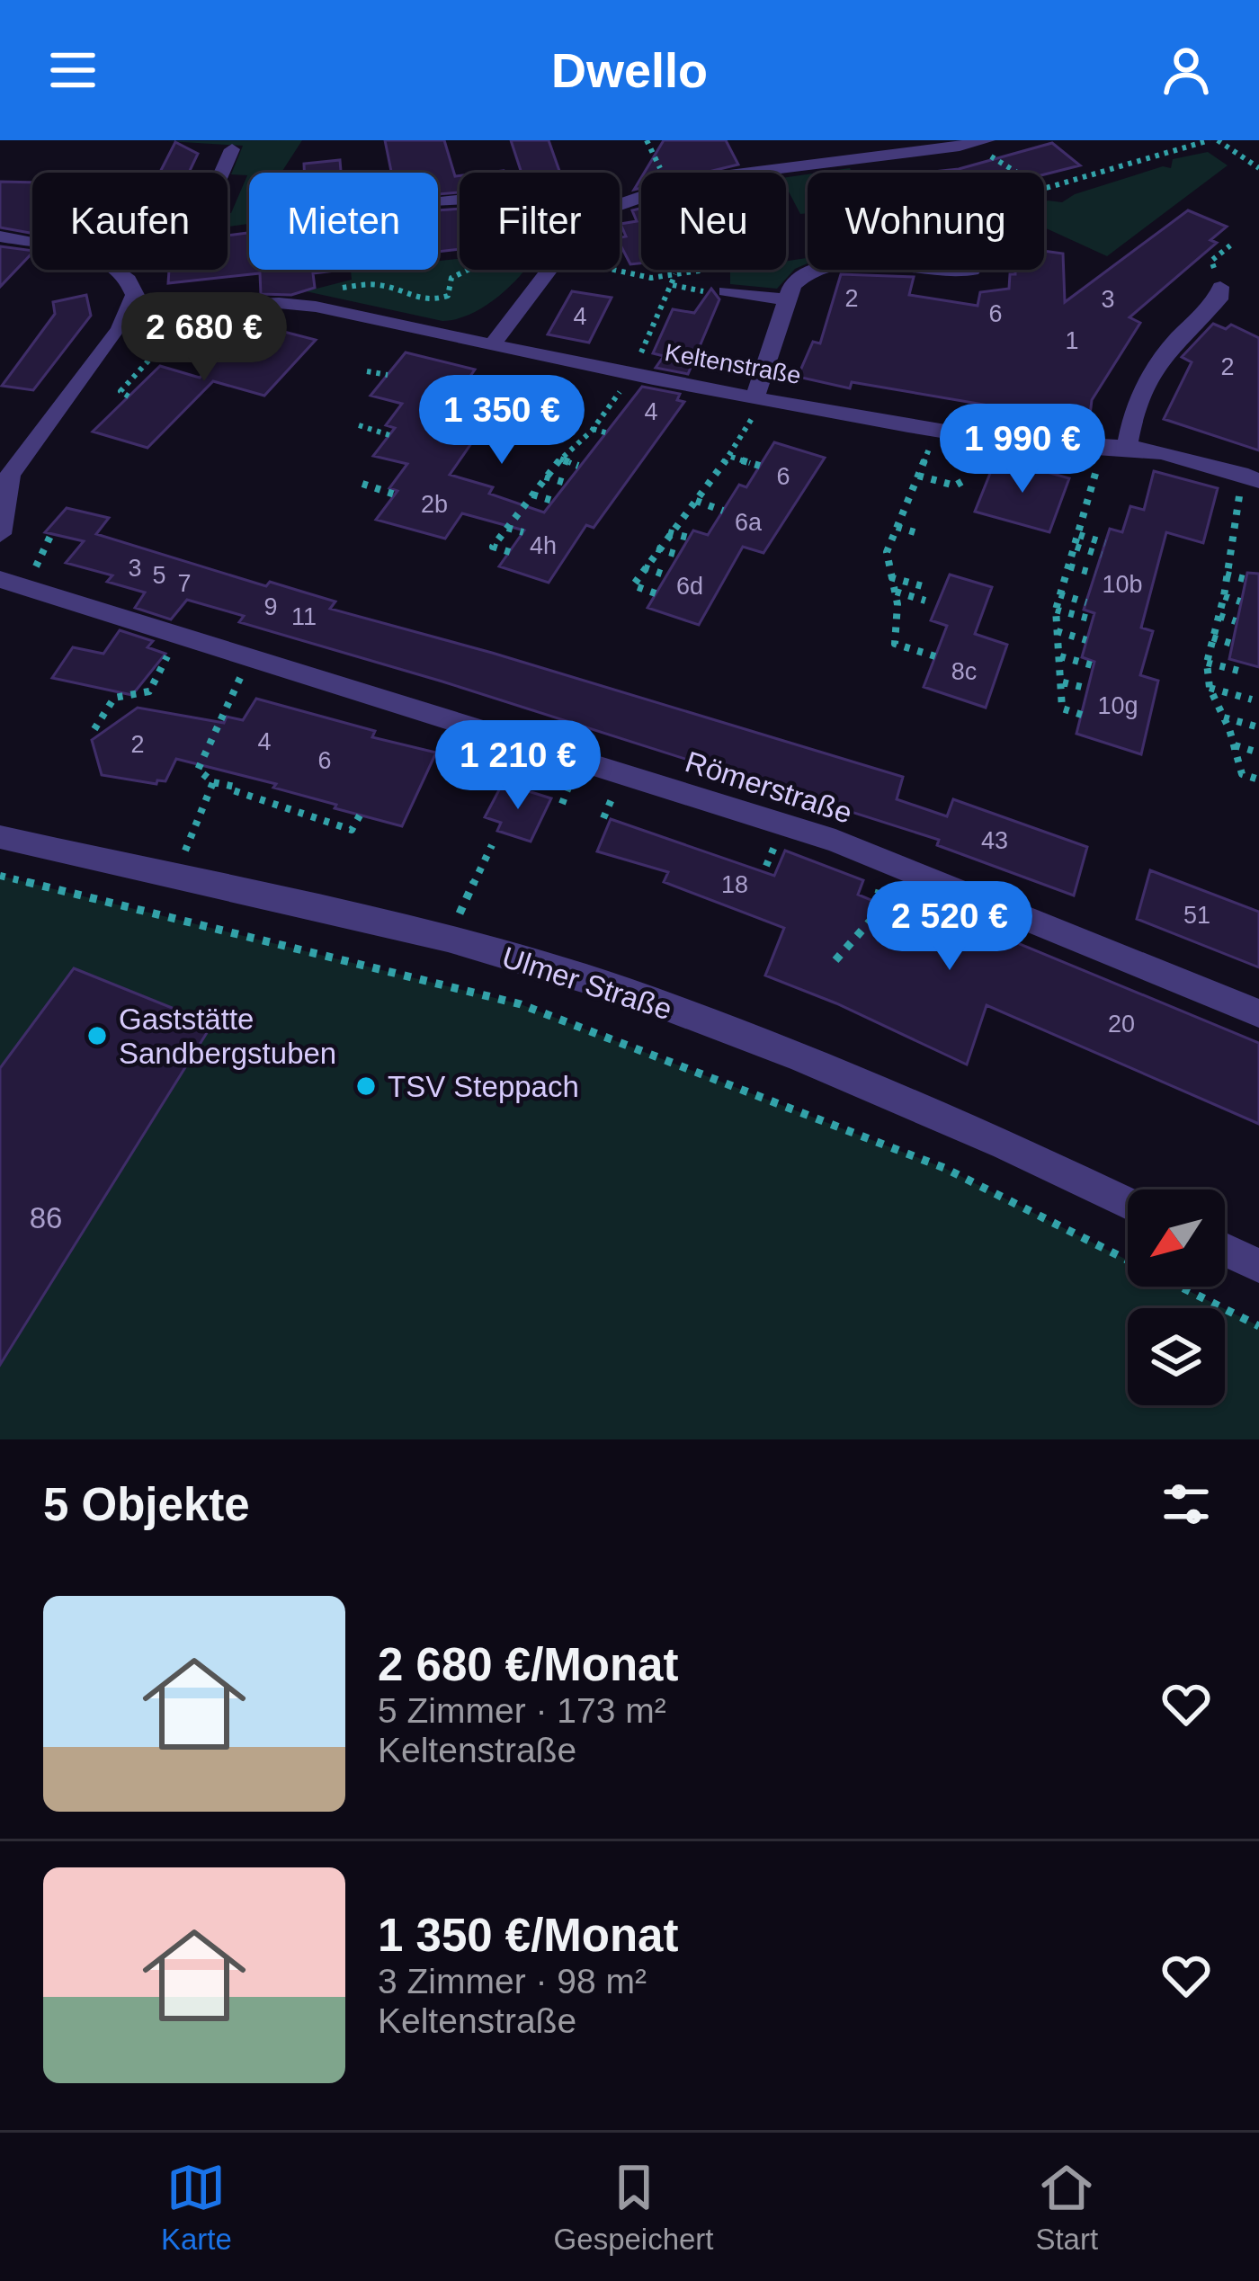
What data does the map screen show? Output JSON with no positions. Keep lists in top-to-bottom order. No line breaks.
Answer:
{"streets":{"street":["Keltenstraße","Römerstraße","Ulmer Straße"]},"places":["Gaststätte Sandbergstuben","TSV Steppach"],"house_numbers":["2","3","6","4","1","2","4","6","2b","6a","4h","3","5","7","10b","6d","9","11","8c","10g","4","2","6","43","18","51","20","86"],"north":"bottom left","page":{"header":"Dwello","chip":["Kaufen","Mieten","Filter","Neu","Wohnung"],"price":["2 680 €","1 350 €","1 990 €","1 210 €","2 520 €"],"heading":"5 Objekte","list":[{"name":"2 680 €/Monat","note":"5 Zimmer · 173 m² · Keltenstraße"},{"name":"1 350 €/Monat","note":"3 Zimmer · 98 m² · Keltenstraße"}],"tabs":["Karte","Gespeichert","Start"]}}
